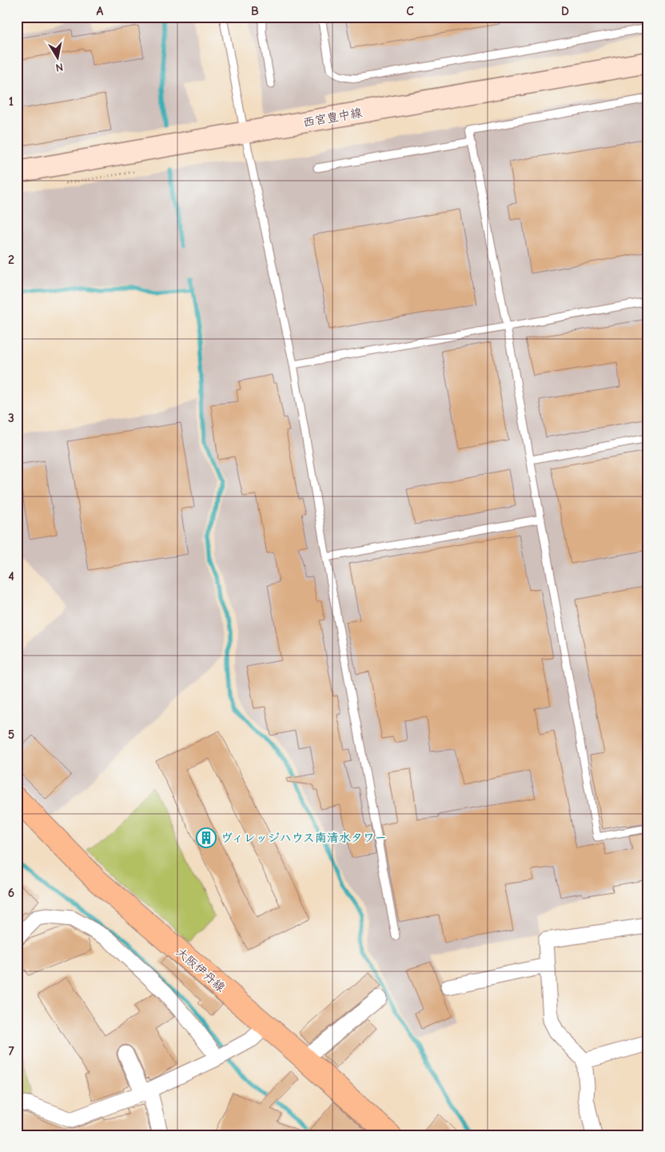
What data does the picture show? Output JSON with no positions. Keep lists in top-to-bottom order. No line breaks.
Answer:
{"streets":{"main road":["西宮豊中線","大阪伊丹線"]},"places":{"building":["ヴィレッジハウス南清水タワー"]},"north":"bottom","grid":{"columns":["A","B","C","D"],"rows":["1","2","3","4","5","6","7"]}}
